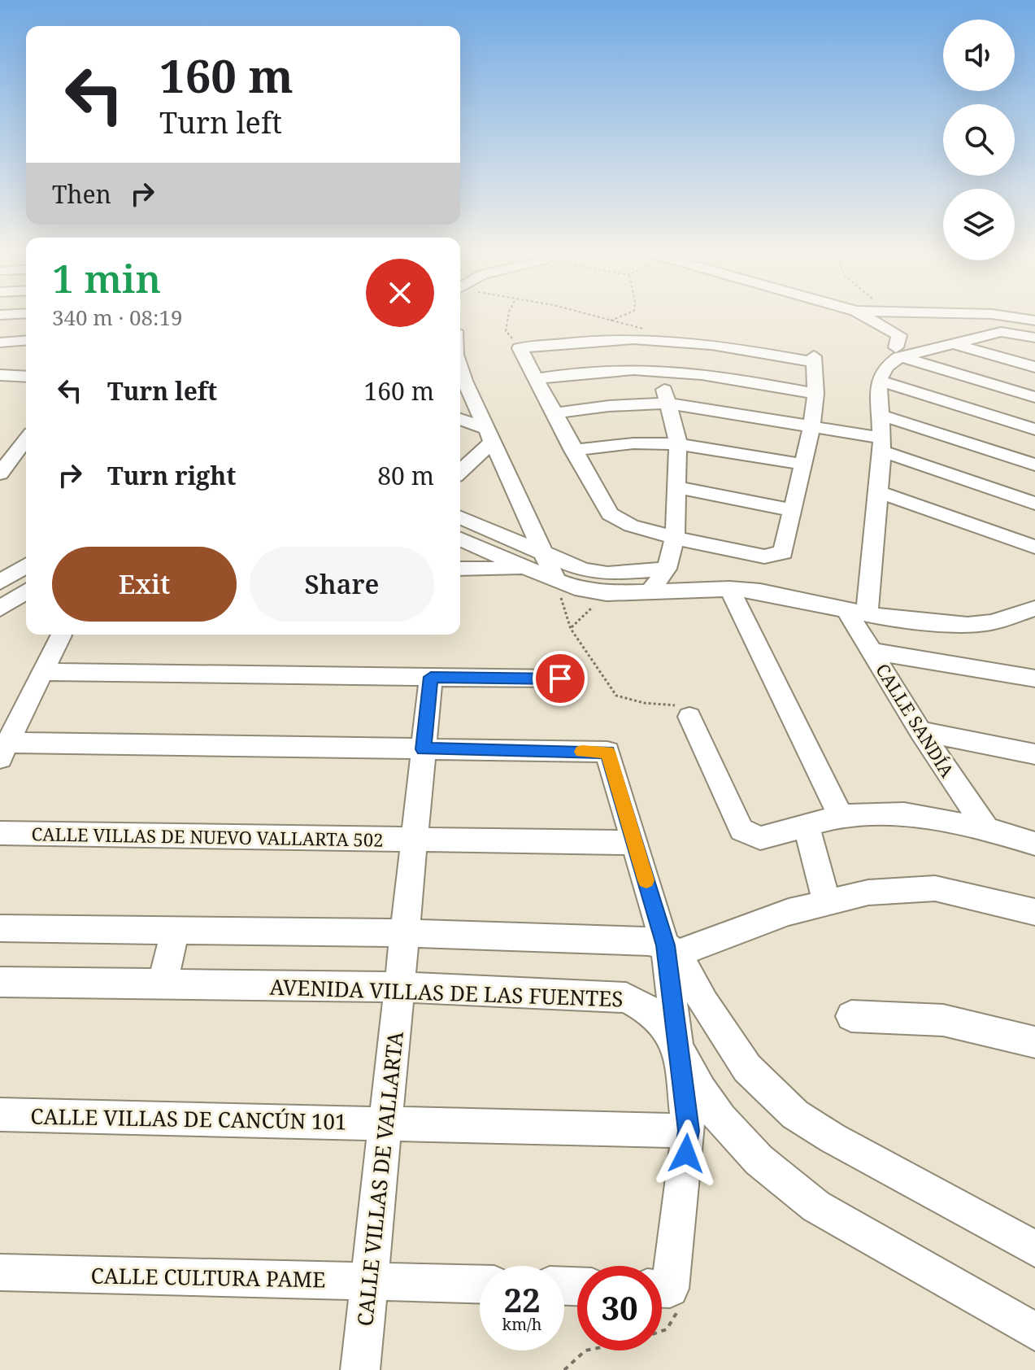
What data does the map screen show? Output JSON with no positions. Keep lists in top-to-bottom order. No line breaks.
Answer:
{"streets":{"street":["CALLE SANDÍA","CALLE VILLAS DE NUEVO VALLARTA 502","AVENIDA VILLAS DE LAS FUENTES","CALLE VILLAS DE CANCÚN 101","CALLE VILLAS DE VALLARTA","CALLE CULTURA PAME"]},"crossings":[["CALLE VILLAS DE NUEVO VALLARTA 502","CALLE VILLAS DE VALLARTA"],["AVENIDA VILLAS DE LAS FUENTES","CALLE VILLAS DE VALLARTA"],["CALLE VILLAS DE CANCÚN 101","CALLE VILLAS DE VALLARTA"],["CALLE VILLAS DE VALLARTA","CALLE CULTURA PAME"]],"page":{"turn":["160 m","Turn left"],"then":"Then","heading":["1 min","340 m · 08:19"],"list":[{"name":"Turn left","value":"160 m"},{"name":"Turn right","value":"80 m"}],"buttons":["Exit","Share"],"speed":"22 km/h","limit":"30"}}
